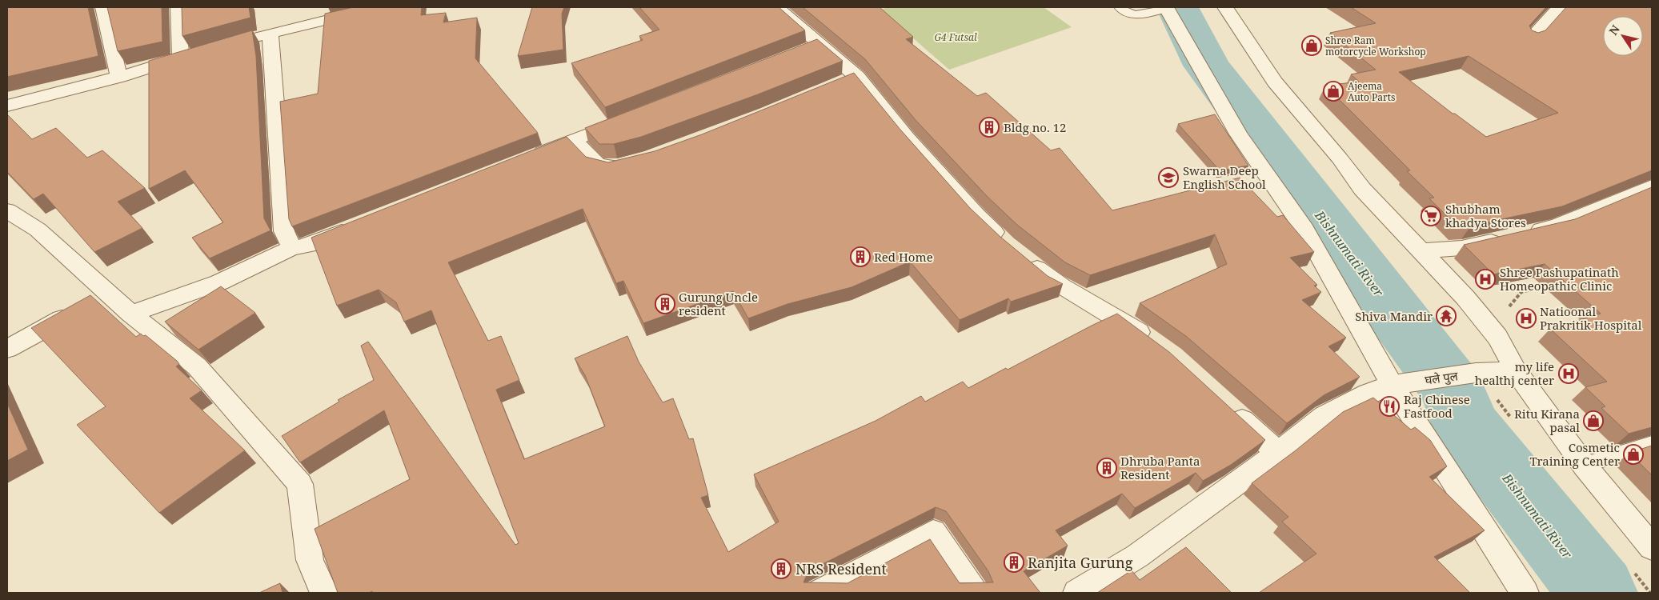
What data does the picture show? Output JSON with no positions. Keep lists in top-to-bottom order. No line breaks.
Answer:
{"streets":{"street":["घले पुल"]},"water":["Bishnumati River"],"parks":["G4 Futsal"],"places":{"shop":["Shree Ram motorcycle Workshop","Ajeema Auto Parts","Ritu Kirana pasal","Cosmetic Training Center"],"building":["Bldg no. 12","Red Home","Gurung Uncle resident","Dhruba Panta Resident","Ranjita Gurung","NRS Resident"],"school or university":["Swarna Deep English School"],"supermarket":["Shubham khadya Stores"],"hospital":["Shree Pashupatinath Homeopathic Clinic","Natioonal Prakritik Hospital","my life healthj center"],"temple":["Shiva Mandir"],"restaurant":["Raj Chinese Fastfood"]},"north":"top left"}
